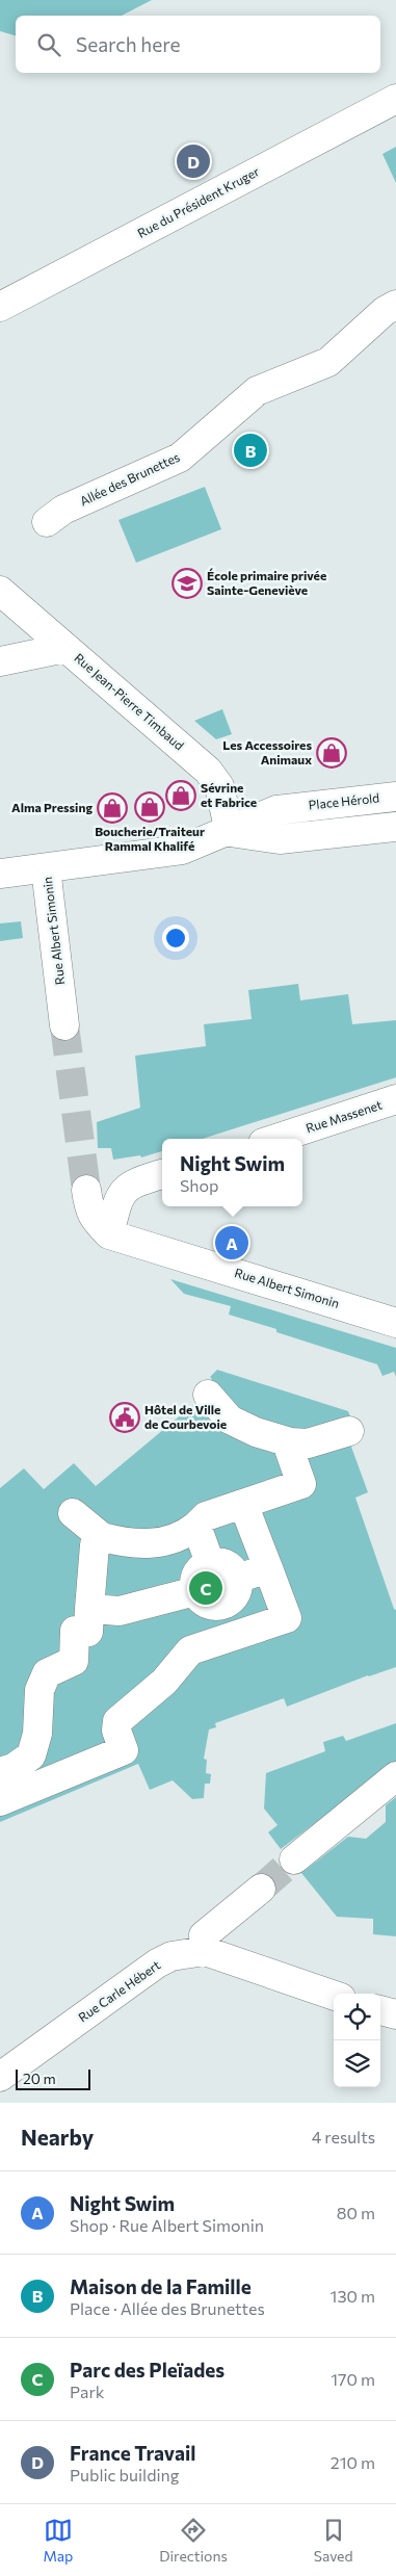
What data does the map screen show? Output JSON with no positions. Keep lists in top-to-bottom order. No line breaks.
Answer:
{"streets":{"street":["Rue du Président Kruger","Allée des Brunettes","Rue Jean-Pierre Timbaud","Place Hérold","Rue Albert Simonin","Rue Massenet","Rue Carle Hébert"]},"crossings":[["Rue Jean-Pierre Timbaud","Place Hérold"],["Place Hérold","Rue Albert Simonin"]],"places":{"school or university":["École primaire privée Sainte-Geneviève"],"shop":["Les Accessoires Animaux","Sévrine et Fabrice","Boucherie/Traiteur Rammal Khalifé","Alma Pressing"],"public building":["Hôtel de Ville de Courbevoie"]},"scale_bar":"20 m","page":{"search":"Search here","pins":["D","B","A","C"],"popup":["Night Swim","Shop"],"scale":"20 m","heading":["Nearby","4 results"],"list":[{"mark":"A","name":"Night Swim","note":"Shop · Rue Albert Simonin","value":"80 m"},{"mark":"B","name":"Maison de la Famille","note":"Place · Allée des Brunettes","value":"130 m"},{"mark":"C","name":"Parc des Pleïades","note":"Park","value":"170 m"},{"mark":"D","name":"France Travail","note":"Public building","value":"210 m"}],"nav":["Map","Directions","Saved"]}}
